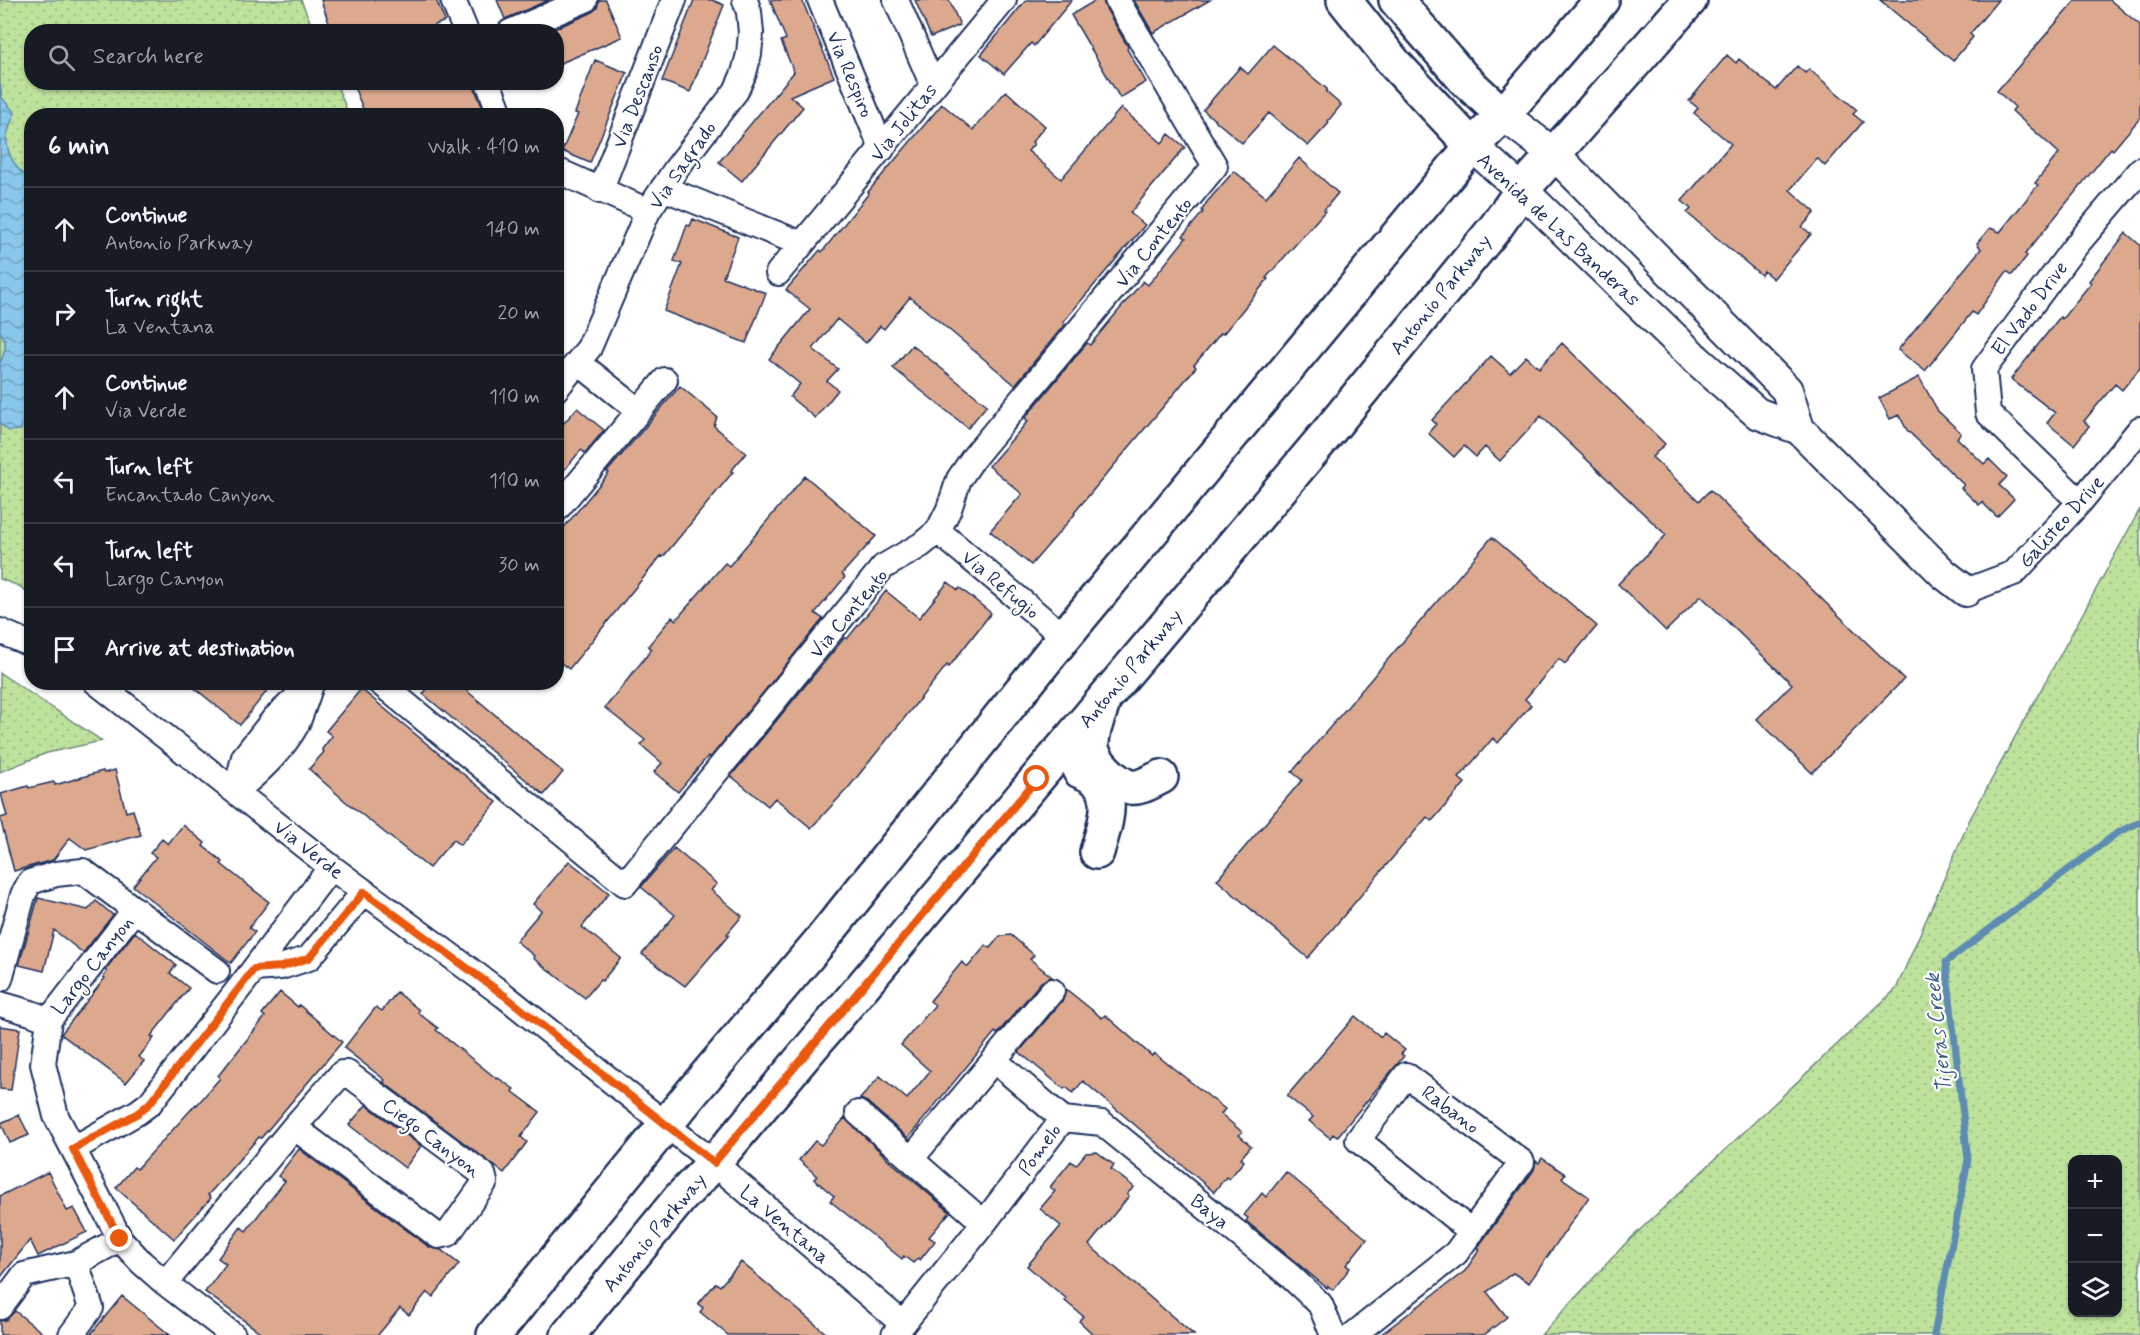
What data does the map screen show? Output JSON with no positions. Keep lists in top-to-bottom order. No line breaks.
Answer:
{"streets":{"main road":["Avenida de Las Banderas","Antonio Parkway"],"street":["Via Respiro","Via Descanso","Via Jolitas","Via Sagrado","Via Contento","El Vado Drive","Galisteo Drive","Via Refugio","Via Verde","Largo Canyon","Rabano","Ciego Canyon","Pomelo","Baya","La Ventana"]},"crossings":[["Via Respiro","Via Jolitas"],["Avenida de Las Banderas","Antonio Parkway"],["Avenida de Las Banderas","Galisteo Drive"],["Via Contento","Via Refugio"],["Antonio Parkway","La Ventana"],["El Vado Drive","Galisteo Drive"],["Via Verde","La Ventana"],["Largo Canyon","Ciego Canyon"],["Pomelo","Baya"],["Pomelo","La Ventana"]],"water":["Tijeras Creek"],"page":{"search":"Search here","heading":["6 min","Walk · 410 m"],"list":[["Continue","Antonio Parkway","140 m"],["Turn right","La Ventana","20 m"],["Continue","Via Verde","110 m"],["Turn left","Encantado Canyon","110 m"],["Turn left","Largo Canyon","30 m"],"Arrive at destination"],"map_buttons":["+","−"]}}
